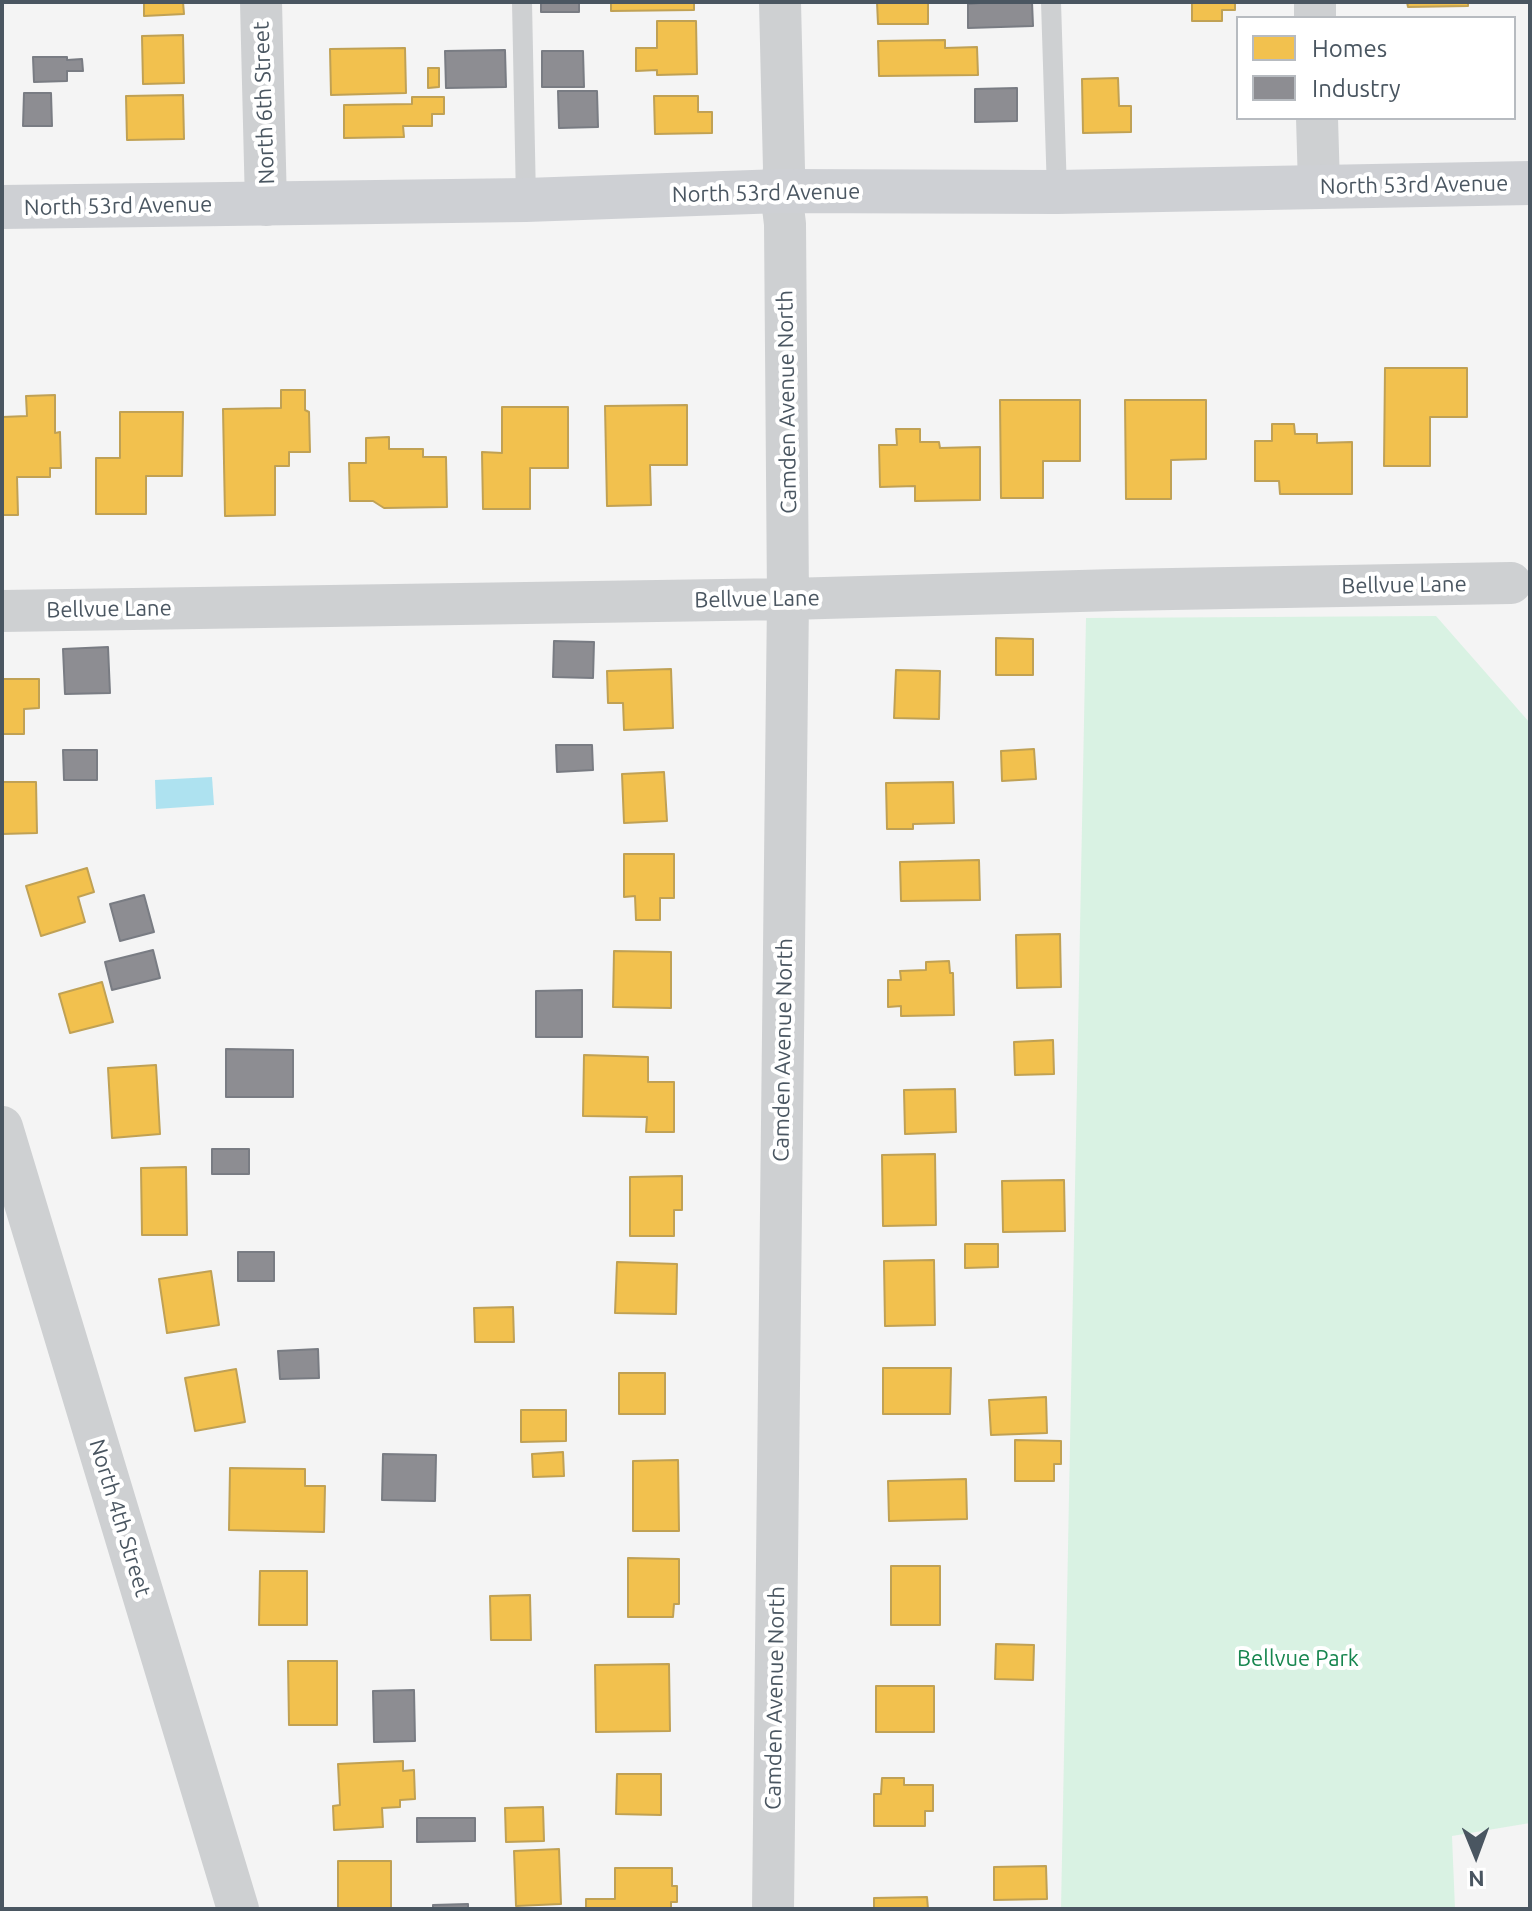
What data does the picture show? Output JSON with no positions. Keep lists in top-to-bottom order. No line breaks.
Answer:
{"streets":{"street":["North 6th Street","North 53rd Avenue","Camden Avenue North","Bellvue Lane","North 4th Street"]},"crossings":[["North 6th Street","North 53rd Avenue"],["North 53rd Avenue","Camden Avenue North"],["Camden Avenue North","Bellvue Lane"]],"parks":["Bellvue Park"],"legend":["Homes","Industry"],"north":"bottom"}
